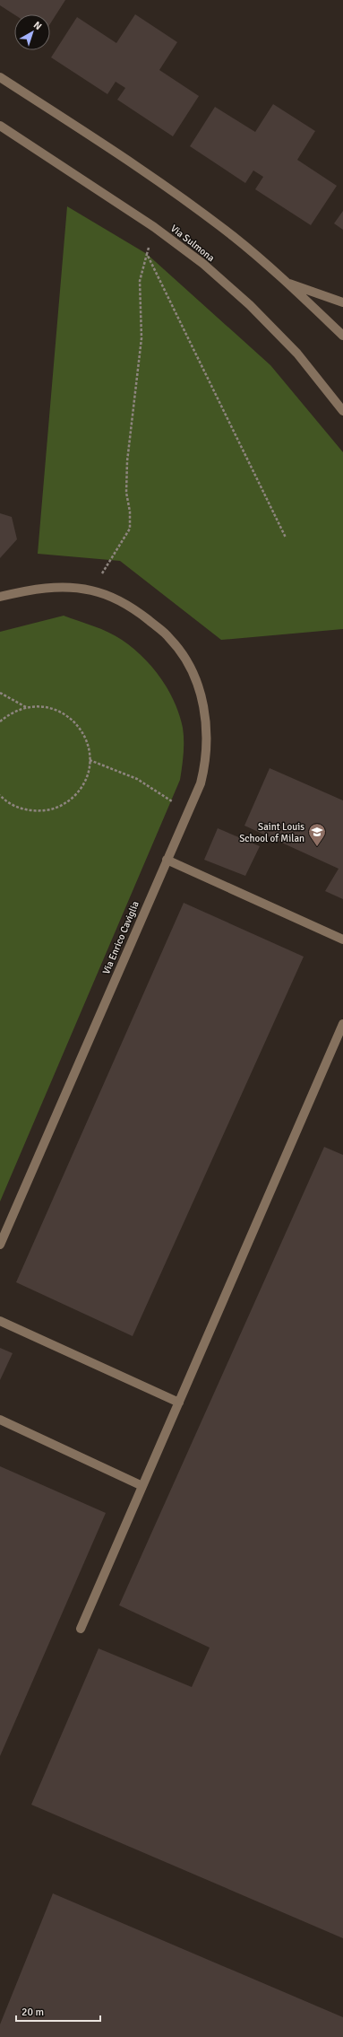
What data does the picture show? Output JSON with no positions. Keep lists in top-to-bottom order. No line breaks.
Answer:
{"streets":{"street":["Via Sulmona","Via Enrico Caviglia"]},"places":{"school or university":["Saint Louis School of Milan"]},"scale_bar":"20 m","north":"top right"}
